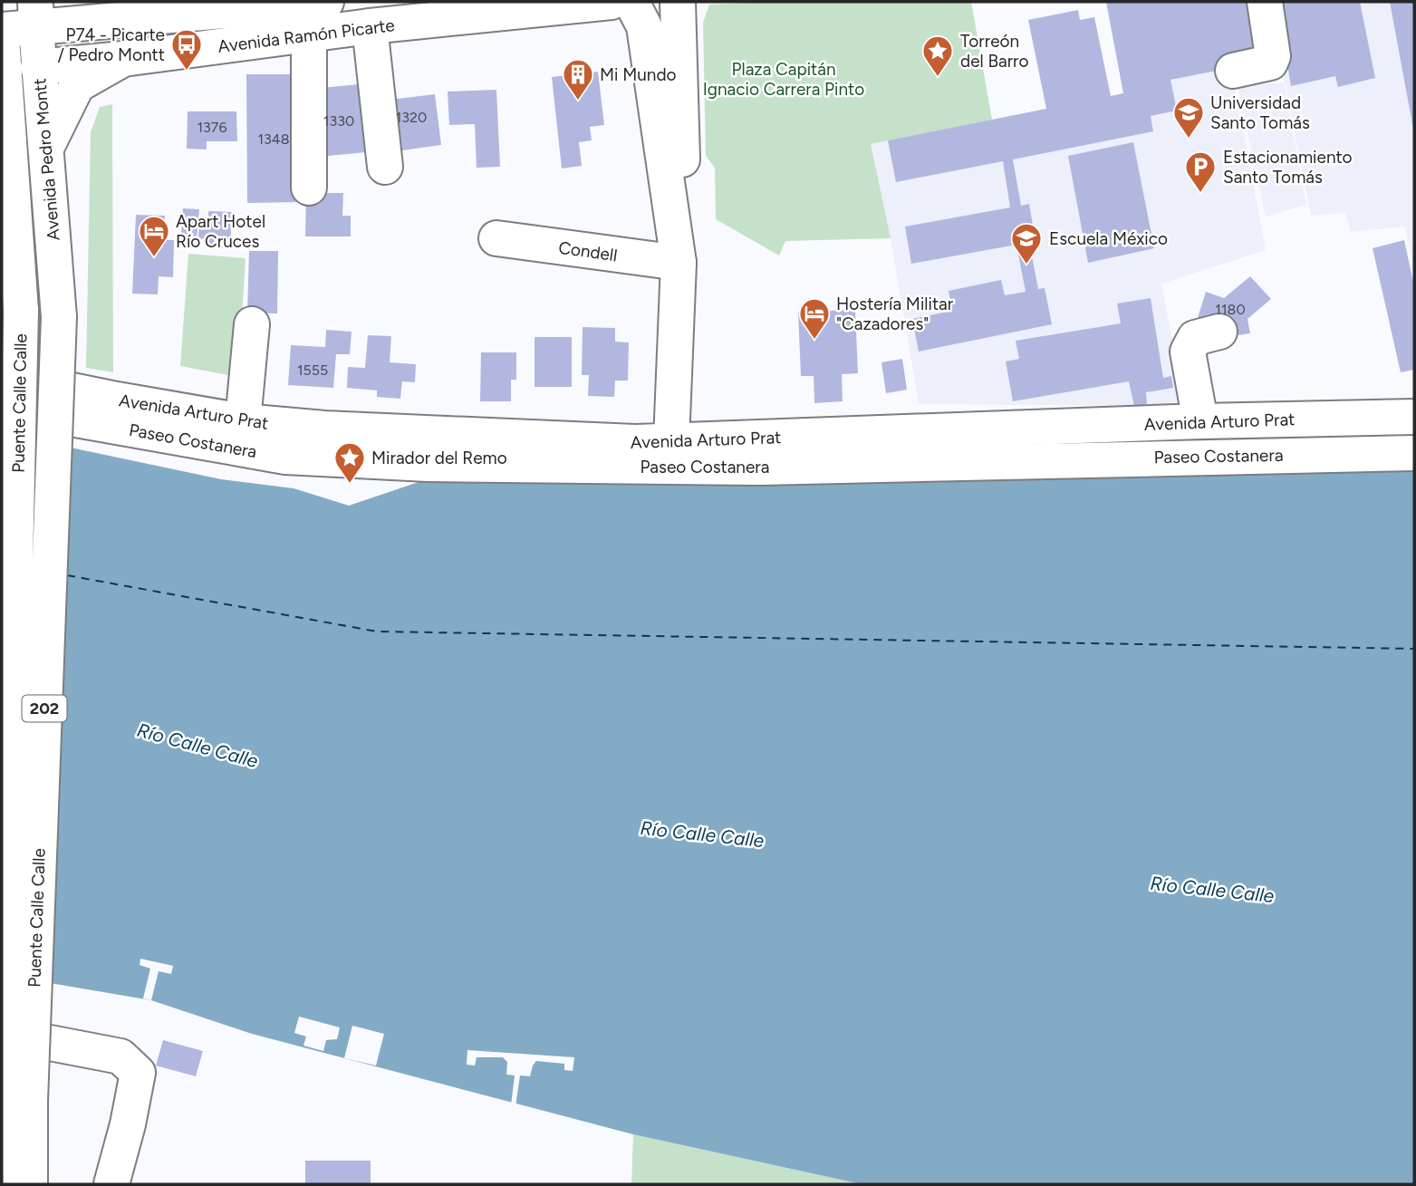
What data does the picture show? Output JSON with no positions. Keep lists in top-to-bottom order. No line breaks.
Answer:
{"streets":{"main road":["Avenida Ramón Picarte","Avenida Pedro Montt","Condell","Puente Calle Calle","Avenida Arturo Prat","Paseo Costanera","202"]},"crossings":[["Avenida Ramón Picarte","Avenida Pedro Montt"],["Avenida Pedro Montt","Puente Calle Calle"],["Puente Calle Calle","202"]],"water":["Río Calle Calle"],"parks":["Plaza Capitán Ignacio Carrera Pinto"],"places":{"bus stop":["P74 - Picarte / Pedro Montt"],"place":["Torreón del Barro","Mirador del Remo"],"building":["Mi Mundo"],"school or university":["Universidad Santo Tomás","Escuela México"],"parking":["Estacionamiento Santo Tomás"],"hotel":["Apart Hotel Río Cruces","Hostería Militar \"Cazadores\""]},"house_numbers":["1320","1330","1376","1348","1180","1555"]}
